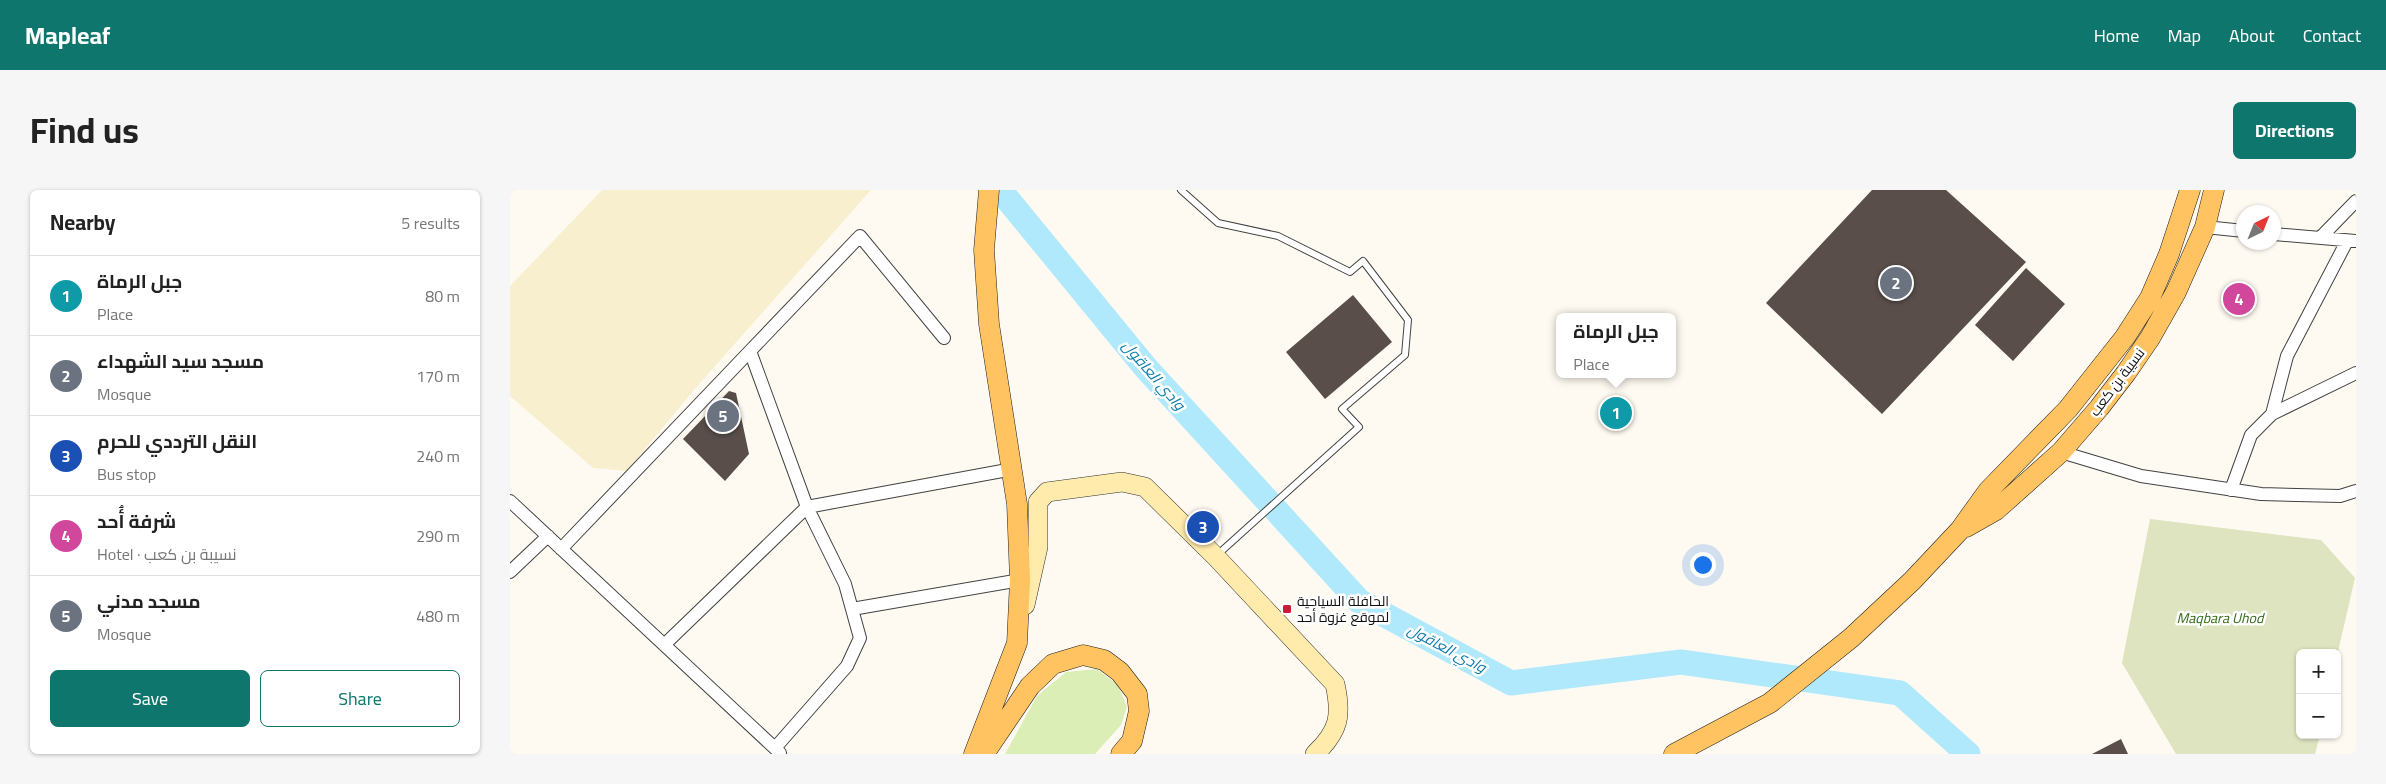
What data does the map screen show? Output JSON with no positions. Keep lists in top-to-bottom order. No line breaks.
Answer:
{"streets":{"main road":["نسيبة بن كعب"]},"water":["وادي العاقول"],"parks":["Maqbara Uhod"],"places":{"transit":["الحافلة السياحية لموقع غزوة أحد"]},"north":"top right","page":{"header":"Mapleaf","nav":["Home","Map","About","Contact"],"title":"Find us","buttons":["Directions",["Save","Share"]],"heading":["Nearby","5 results"],"list":[{"mark":"1","name":"جبل الرماة","note":"Place","value":"80 m"},{"mark":"2","name":"مسجد سيد الشهداء","note":"Mosque","value":"170 m"},{"mark":"3","name":"النقل الترددي للحرم","note":"Bus stop","value":"240 m"},{"mark":"4","name":"شرفة أُحد","note":"Hotel · نسيبة بن كعب","value":"290 m"},{"mark":"5","name":"مسجد مدني","note":"Mosque","value":"480 m"}],"pins":["2","4","1","5","3"],"popup":["جبل الرماة","Place"],"map_buttons":["+","−"]}}
